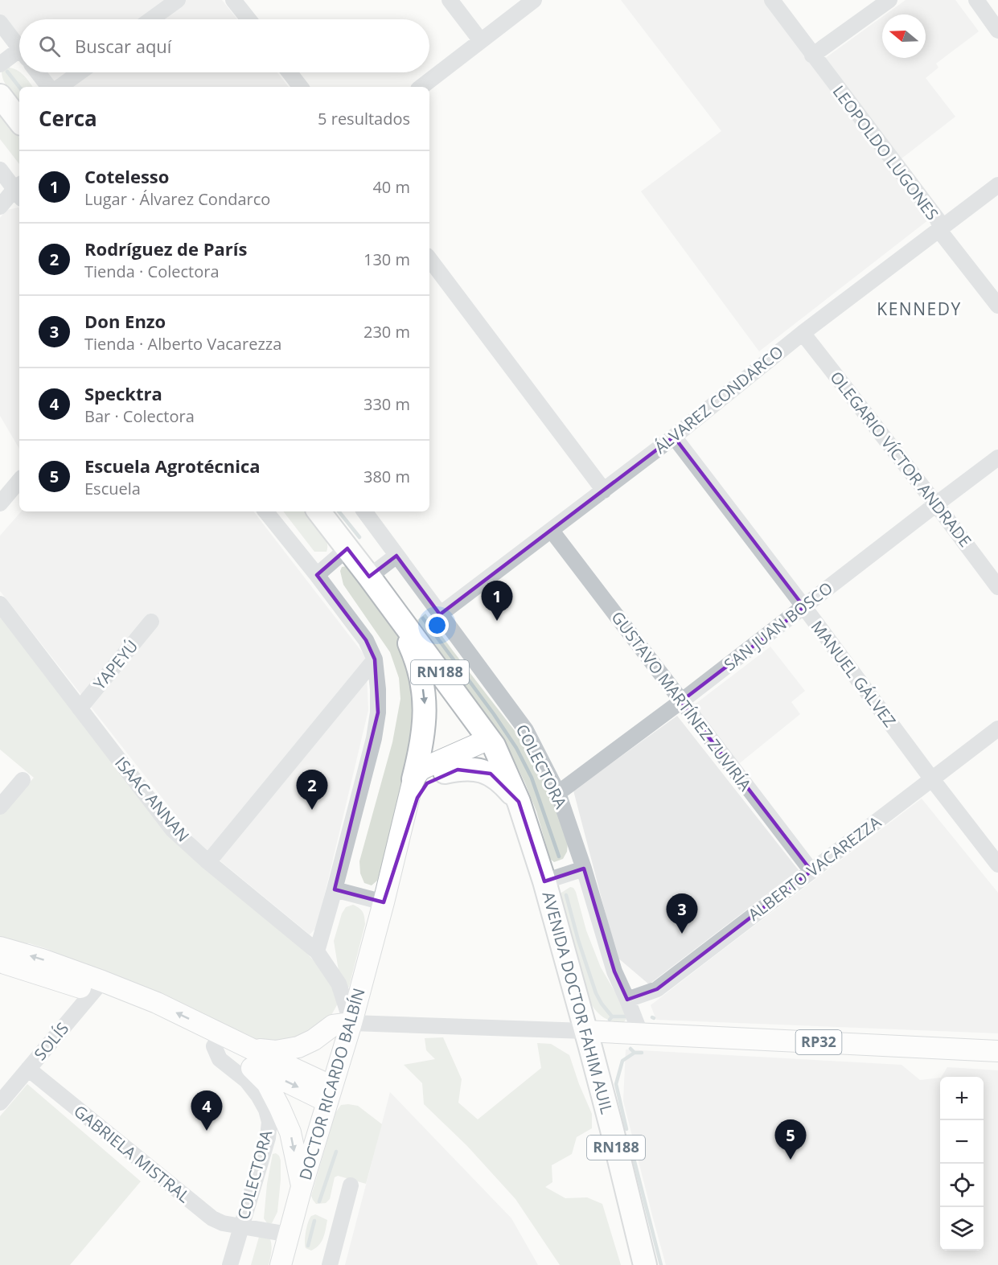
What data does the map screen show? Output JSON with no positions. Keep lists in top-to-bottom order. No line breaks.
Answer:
{"streets":{"highway":["RN188","AVENIDA DOCTOR FAHIM AUIL"],"main road":["RP32","DOCTOR RICARDO BALBÍN"],"street":["LEOPOLDO LUGONES","ÁLVAREZ CONDARCO","OLEGARIO VÍCTOR ANDRADE","SAN JUAN BOSCO","YAPEYÚ","MANUEL GÁLVEZ","GUSTAVO MARTÍNEZ ZUVIRÍA","COLECTORA","ISAAC ANNAN","ALBERTO VACAREZZA","SOLÍS","GABRIELA MISTRAL"]},"crossings":[["LEOPOLDO LUGONES","ÁLVAREZ CONDARCO"],["ÁLVAREZ CONDARCO","OLEGARIO VÍCTOR ANDRADE"],["ÁLVAREZ CONDARCO","MANUEL GÁLVEZ"],["ÁLVAREZ CONDARCO","GUSTAVO MARTÍNEZ ZUVIRÍA"],["ÁLVAREZ CONDARCO","COLECTORA"],["OLEGARIO VÍCTOR ANDRADE","SAN JUAN BOSCO"],["SAN JUAN BOSCO","MANUEL GÁLVEZ"],["SAN JUAN BOSCO","GUSTAVO MARTÍNEZ ZUVIRÍA"],["SAN JUAN BOSCO","COLECTORA"],["YAPEYÚ","ISAAC ANNAN"],["RN188","AVENIDA DOCTOR FAHIM AUIL"],["RN188","DOCTOR RICARDO BALBÍN"],["MANUEL GÁLVEZ","ALBERTO VACAREZZA"],["GUSTAVO MARTÍNEZ ZUVIRÍA","ALBERTO VACAREZZA"],["COLECTORA","ALBERTO VACAREZZA"],["COLECTORA","RP32"],["COLECTORA","GABRIELA MISTRAL"],["ISAAC ANNAN","DOCTOR RICARDO BALBÍN"],["AVENIDA DOCTOR FAHIM AUIL","RP32"],["AVENIDA DOCTOR FAHIM AUIL","DOCTOR RICARDO BALBÍN"],["SOLÍS","GABRIELA MISTRAL"],["DOCTOR RICARDO BALBÍN","GABRIELA MISTRAL"]],"districts":["KENNEDY"],"north":"left","page":{"search":"Buscar aquí","heading":["Cerca","5 resultados"],"list":[{"mark":"1","name":"Cotelesso","note":"Lugar · Álvarez Condarco","value":"40 m"},{"mark":"2","name":"Rodríguez de París","note":"Tienda · Colectora","value":"130 m"},{"mark":"3","name":"Don Enzo","note":"Tienda · Alberto Vacarezza","value":"230 m"},{"mark":"4","name":"Specktra","note":"Bar · Colectora","value":"330 m"},{"mark":"5","name":"Escuela Agrotécnica","note":"Escuela","value":"380 m"}],"pins":["1","2","3","4","5"],"map_buttons":["+","−"]}}
